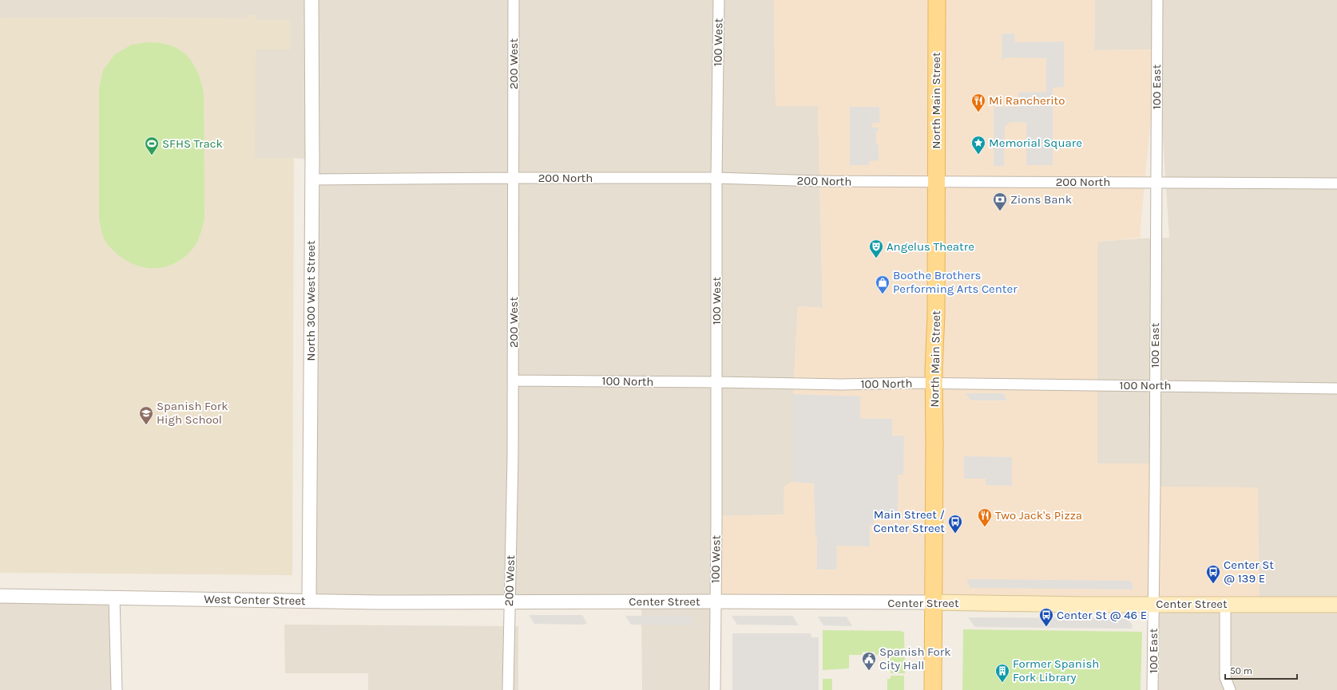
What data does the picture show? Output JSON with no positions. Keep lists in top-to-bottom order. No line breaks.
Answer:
{"streets":{"main road":["North Main Street","Center Street"],"street":["100 West","200 West","100 East","200 North","North 300 West Street","100 North","West Center Street"]},"crossings":[["100 West","200 North"],["100 West","100 North"],["100 West","Center Street"],["200 West","200 North"],["200 West","100 North"],["200 West","West Center Street"],["200 West","Center Street"],["100 East","200 North"],["100 East","100 North"],["100 East","Center Street"],["North Main Street","200 North"],["North Main Street","100 North"],["North Main Street","Center Street"],["200 North","North 300 West Street"],["North 300 West Street","West Center Street"],["West Center Street","Center Street"]],"places":{"restaurant":["Mi Rancherito","Two Jack's Pizza"],"place":["Memorial Square"],"sports":["SFHS Track"],"bank":["Zions Bank"],"theatre":["Angelus Theatre"],"shop":["Boothe Brothers Performing Arts Center"],"school or university":["Spanish Fork High School"],"bus stop":["Main Street / Center Street","Center St @ 139 E","Center St @ 46 E"],"public building":["Spanish Fork City Hall"],"building":["Former Spanish Fork Library"]},"scale_bar":"50 m"}
